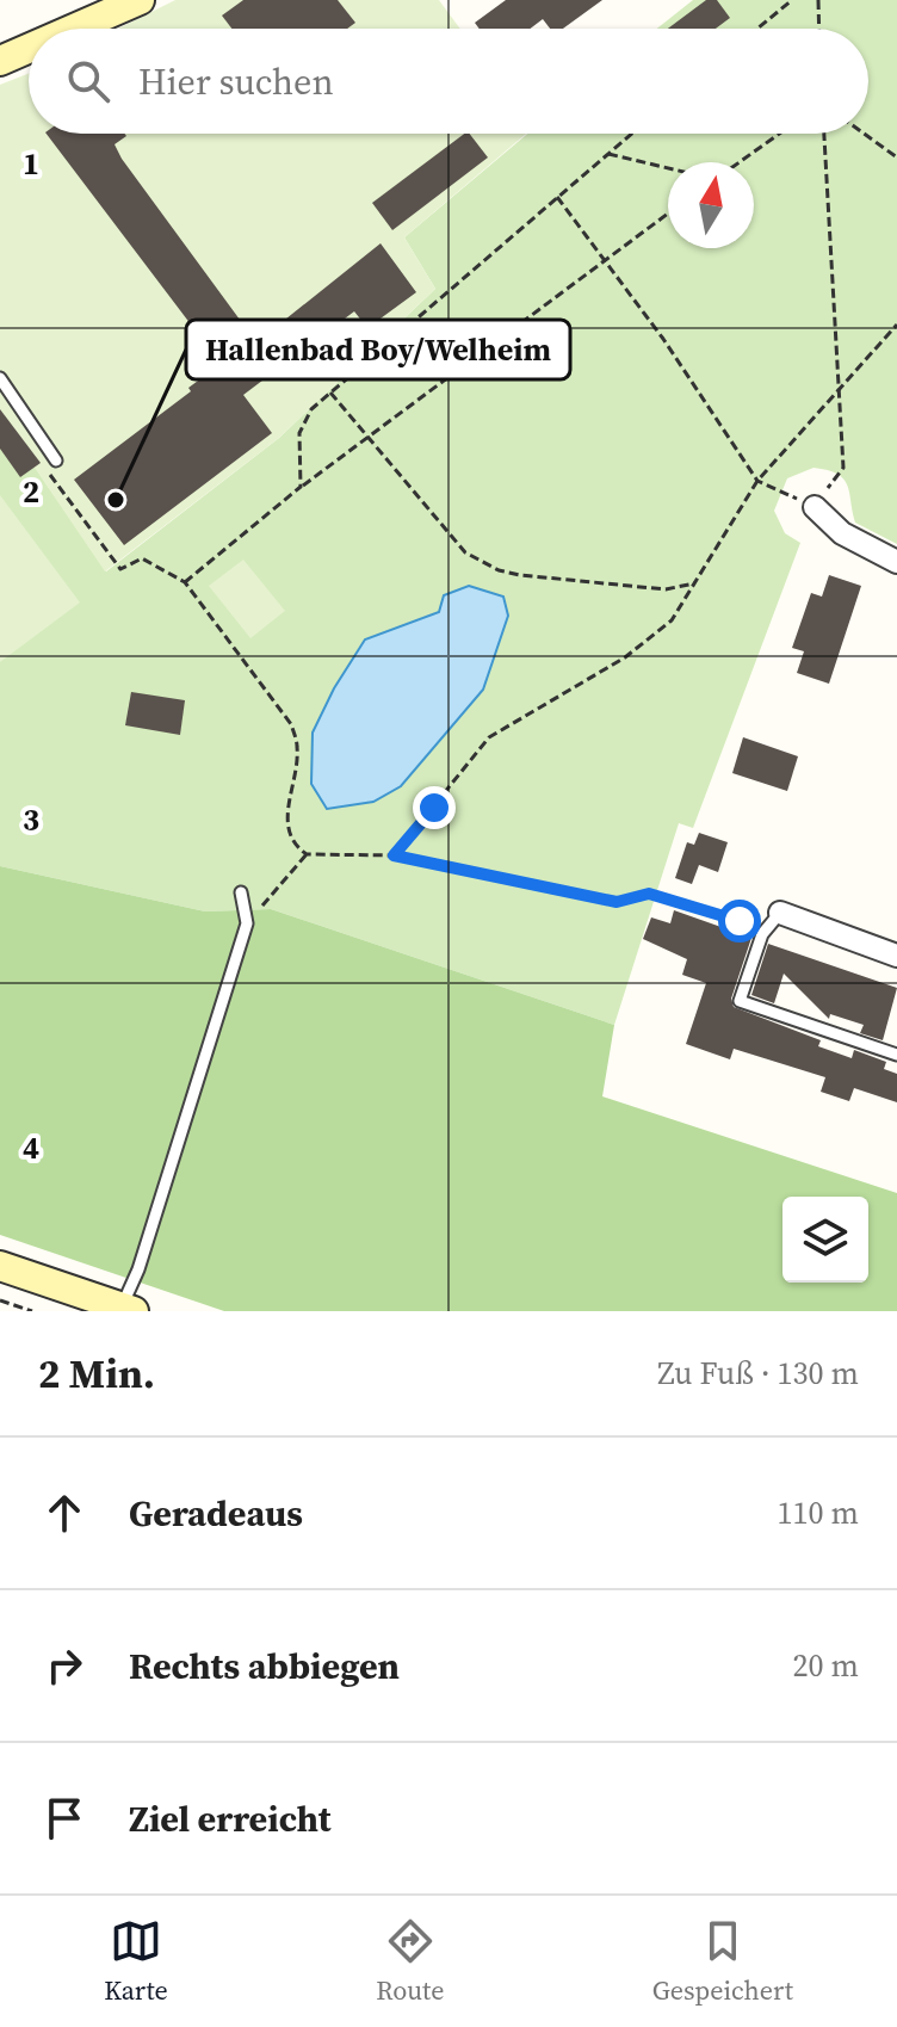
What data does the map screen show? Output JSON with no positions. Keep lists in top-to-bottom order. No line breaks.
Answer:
{"places":["Hallenbad Boy/Welheim"],"north":"top","page":{"search":"Hier suchen","heading":["2 Min.","Zu Fuß · 130 m"],"list":[["Geradeaus","110 m"],["Rechts abbiegen","20 m"],"Ziel erreicht"],"nav":["Karte","Route","Gespeichert"]},"grid":{"rows":["1","2","3","4"]}}
